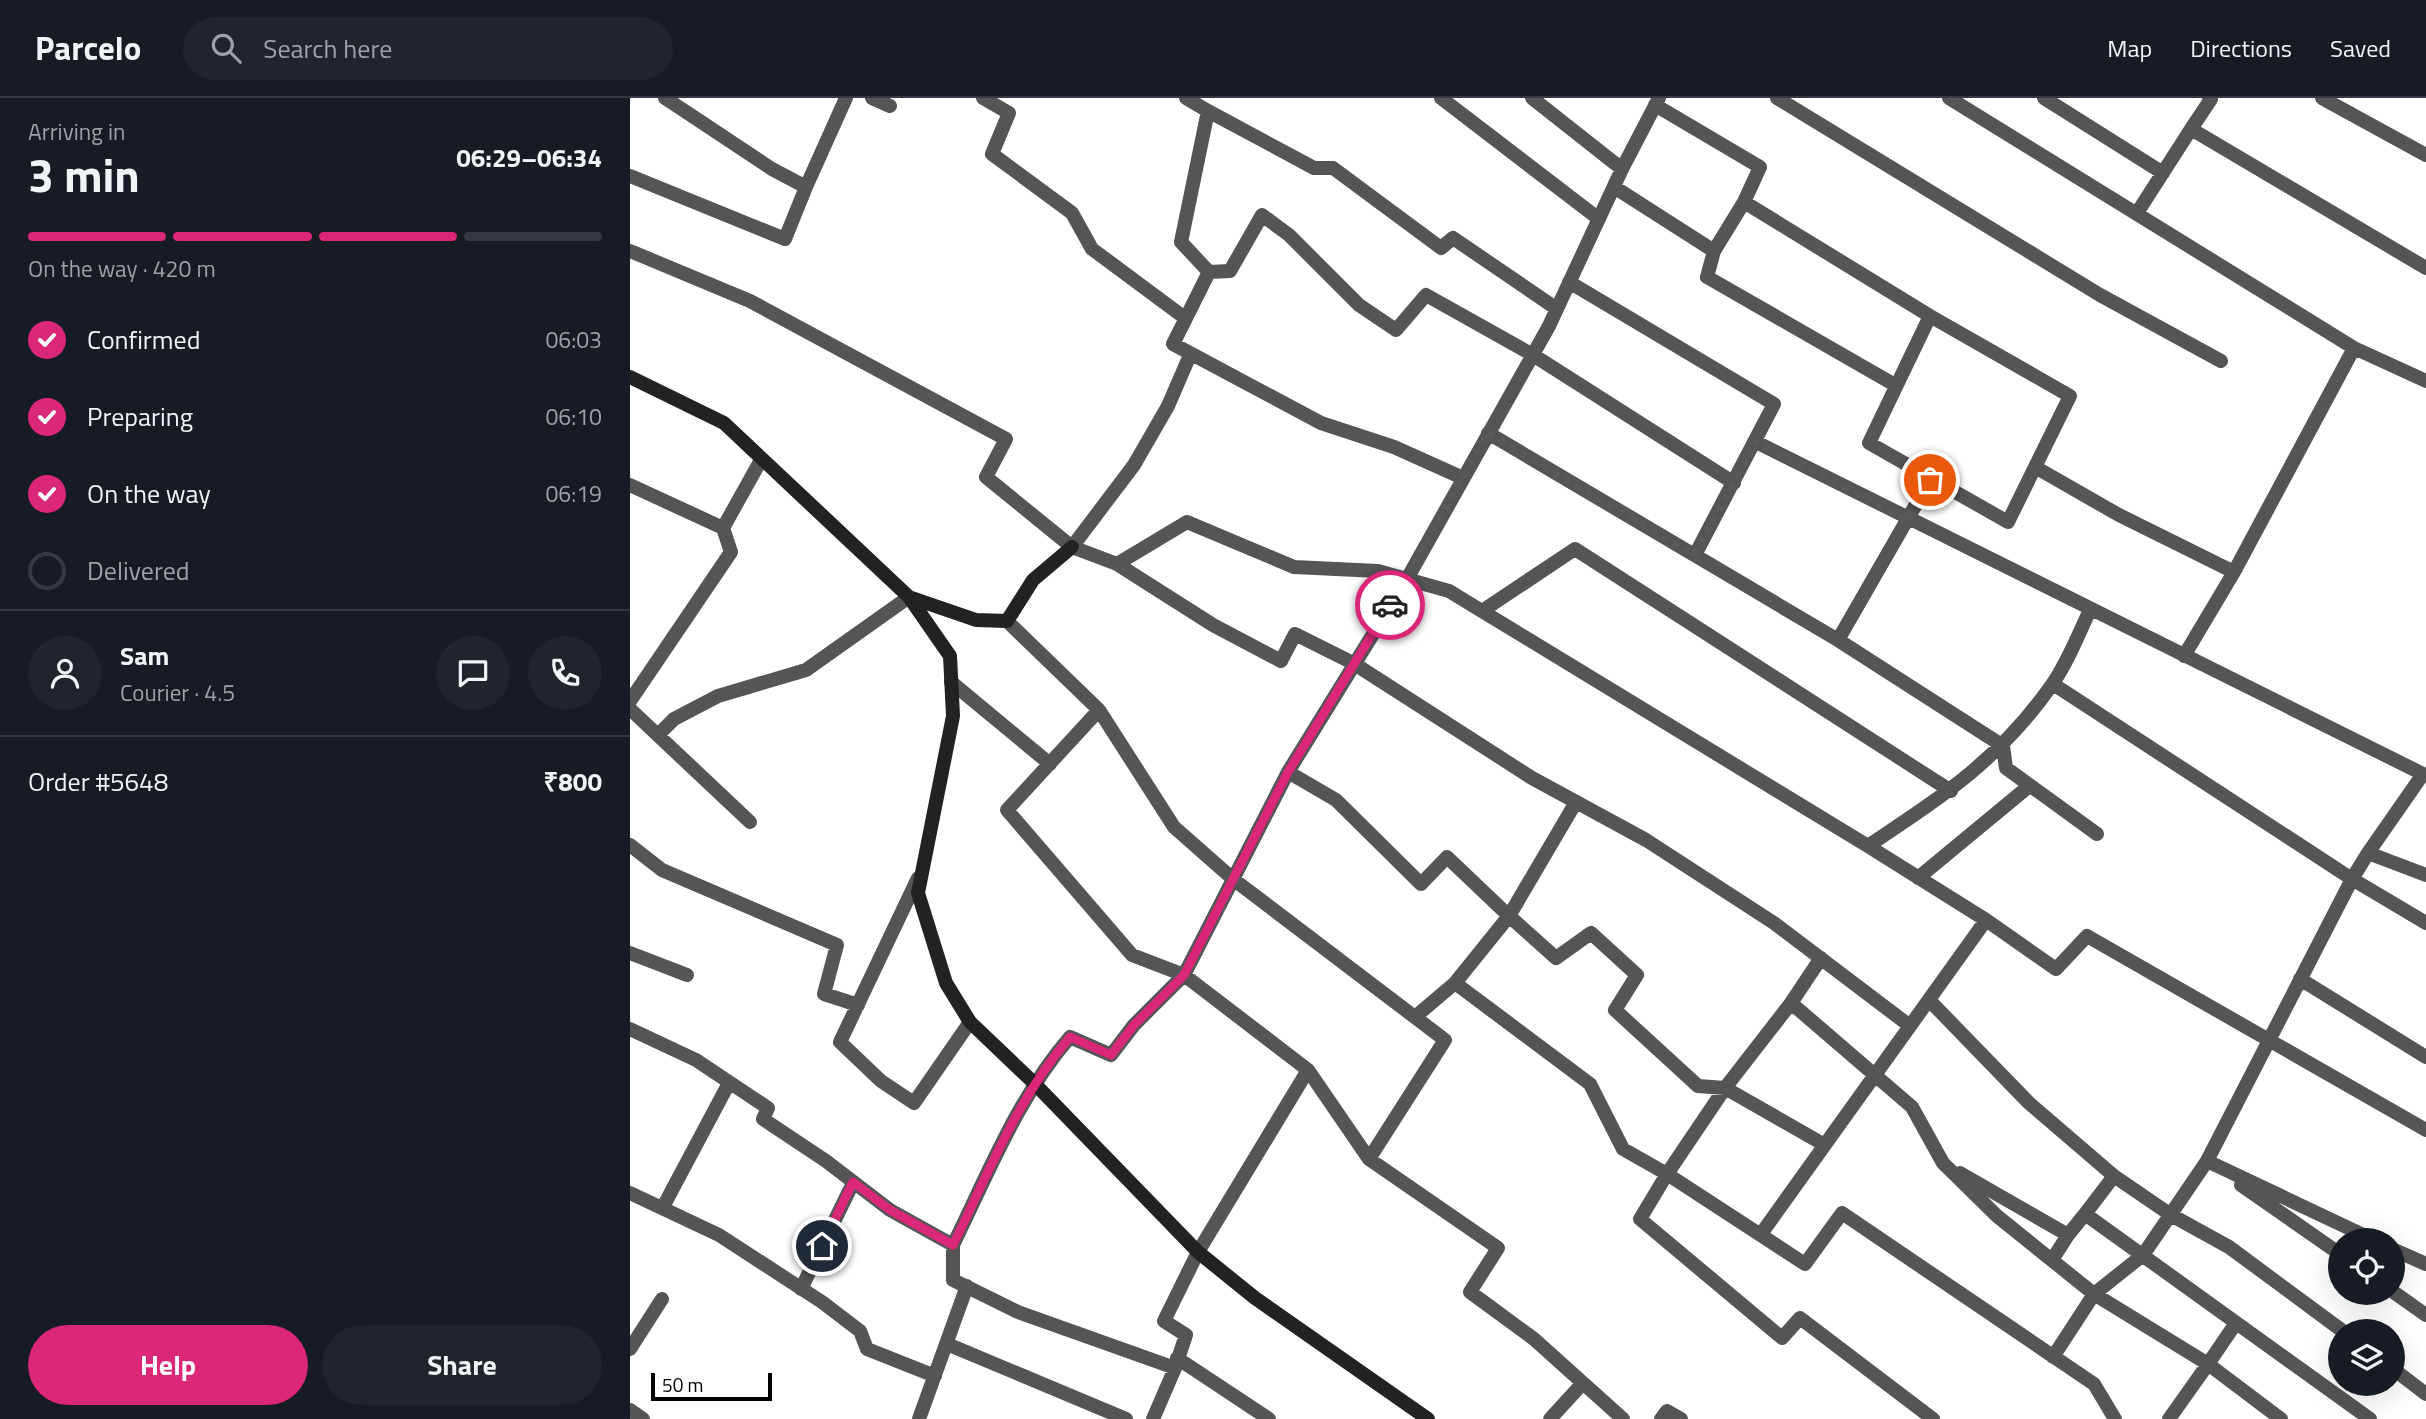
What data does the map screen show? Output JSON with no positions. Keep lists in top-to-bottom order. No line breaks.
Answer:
{"scale_bar":"50 m","page":{"header":"Parcelo","search":"Search here","nav":["Map","Directions","Saved"],"heading":["3 min","Arriving in","06:29–06:34"],"panel":["Sam","Courier · 4.5","Order #5648","₹800"],"bar":"On the way · 420 m","list":[["Confirmed","06:03"],["Preparing","06:10"],["On the way","06:19"],"Delivered"],"buttons":["Help","Share"],"scale":"50 m"}}
